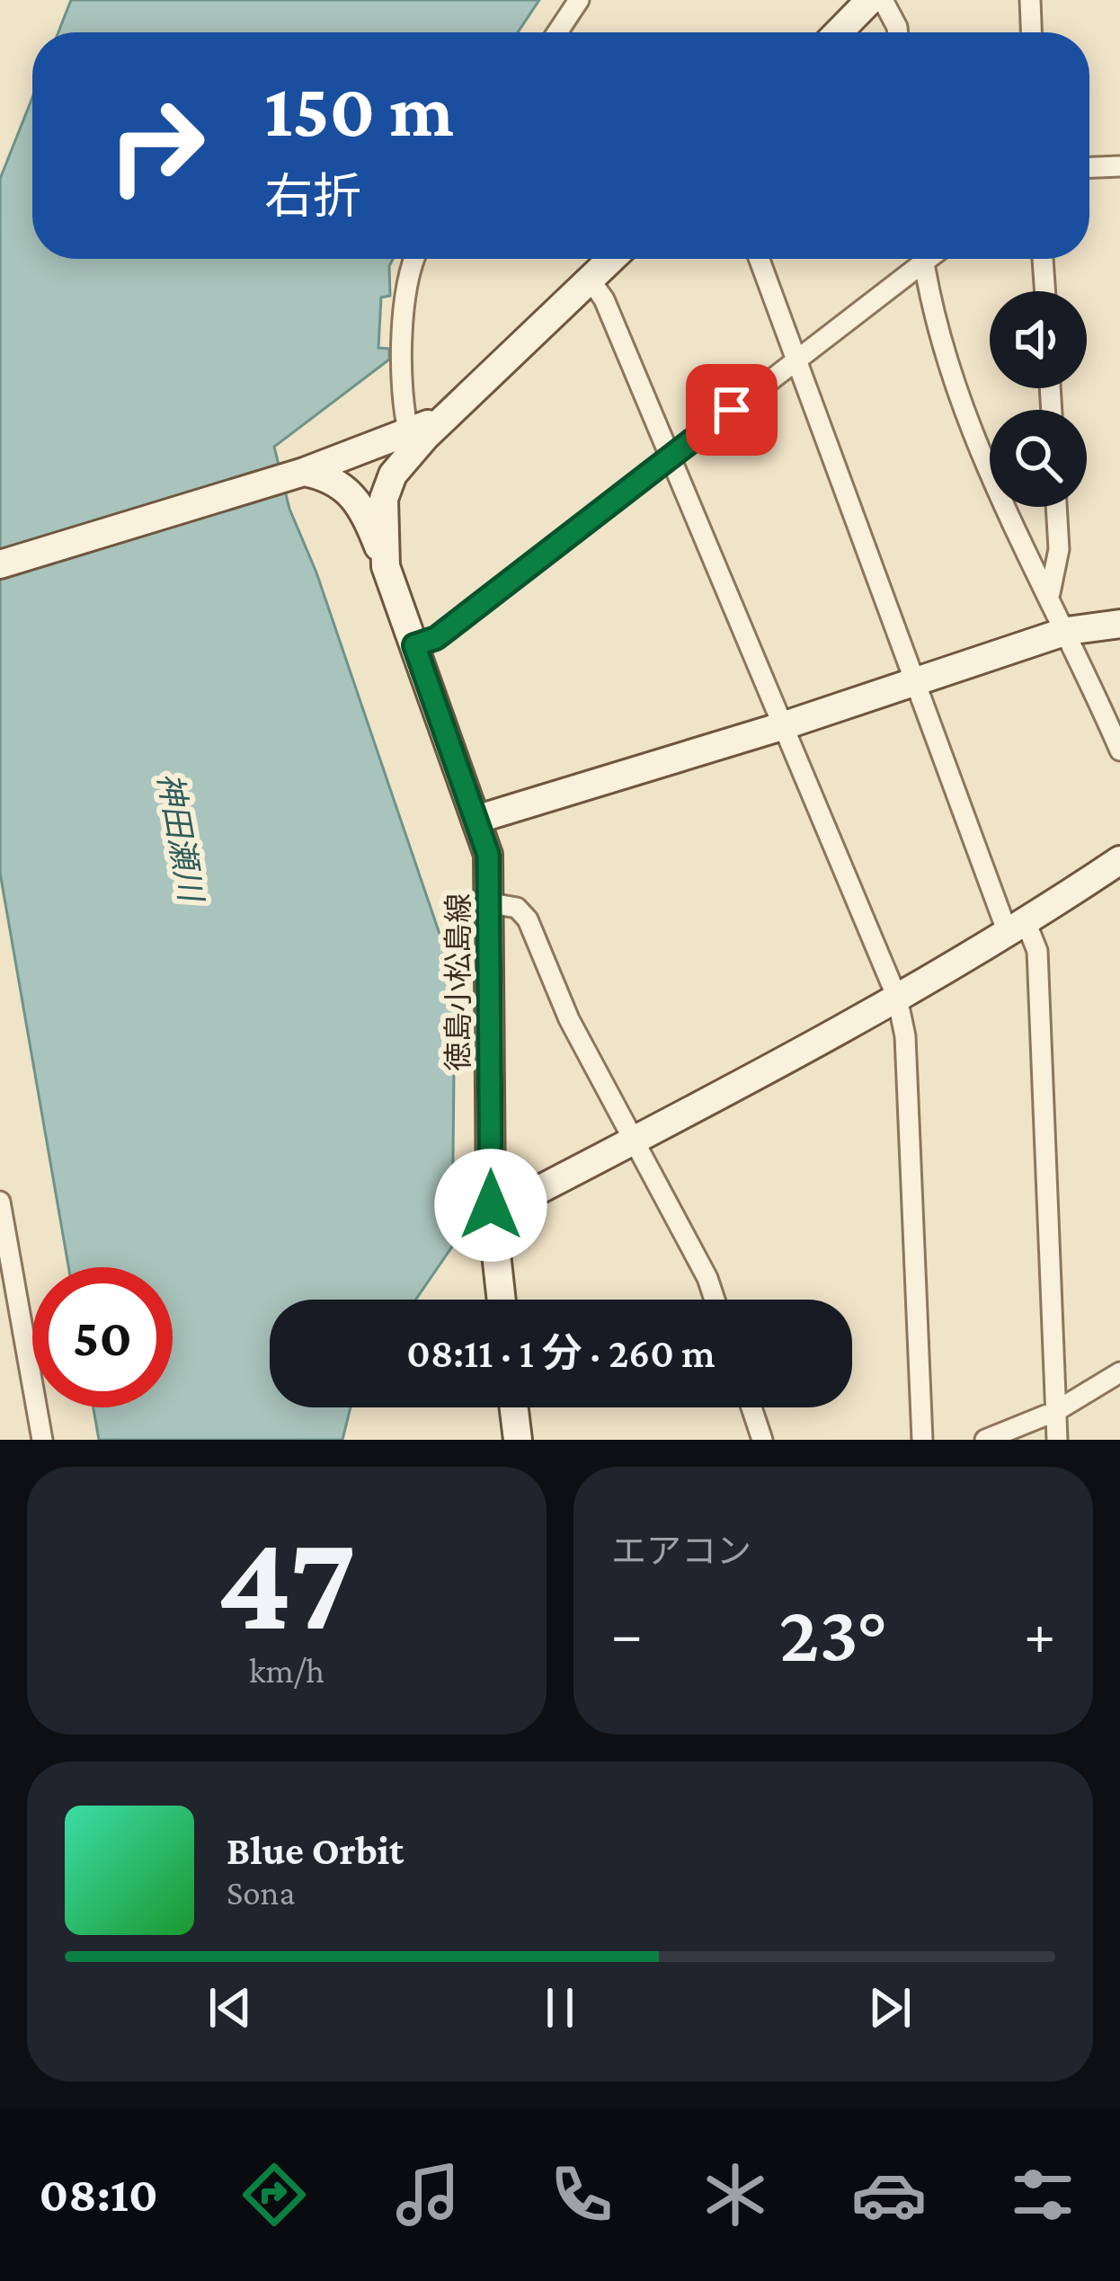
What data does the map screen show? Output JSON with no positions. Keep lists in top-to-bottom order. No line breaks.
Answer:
{"streets":{"main road":["徳島小松島線"]},"water":["神田瀬川"],"page":{"turn":["150 m","右折"],"limit":"50","trip":"08:11 · 1 分 · 260 m","tile":[["47","km/h"],"エアコン"],"heat":["−","23°","+"],"song":["Blue Orbit","Sona"],"tabs":"08:10"}}
